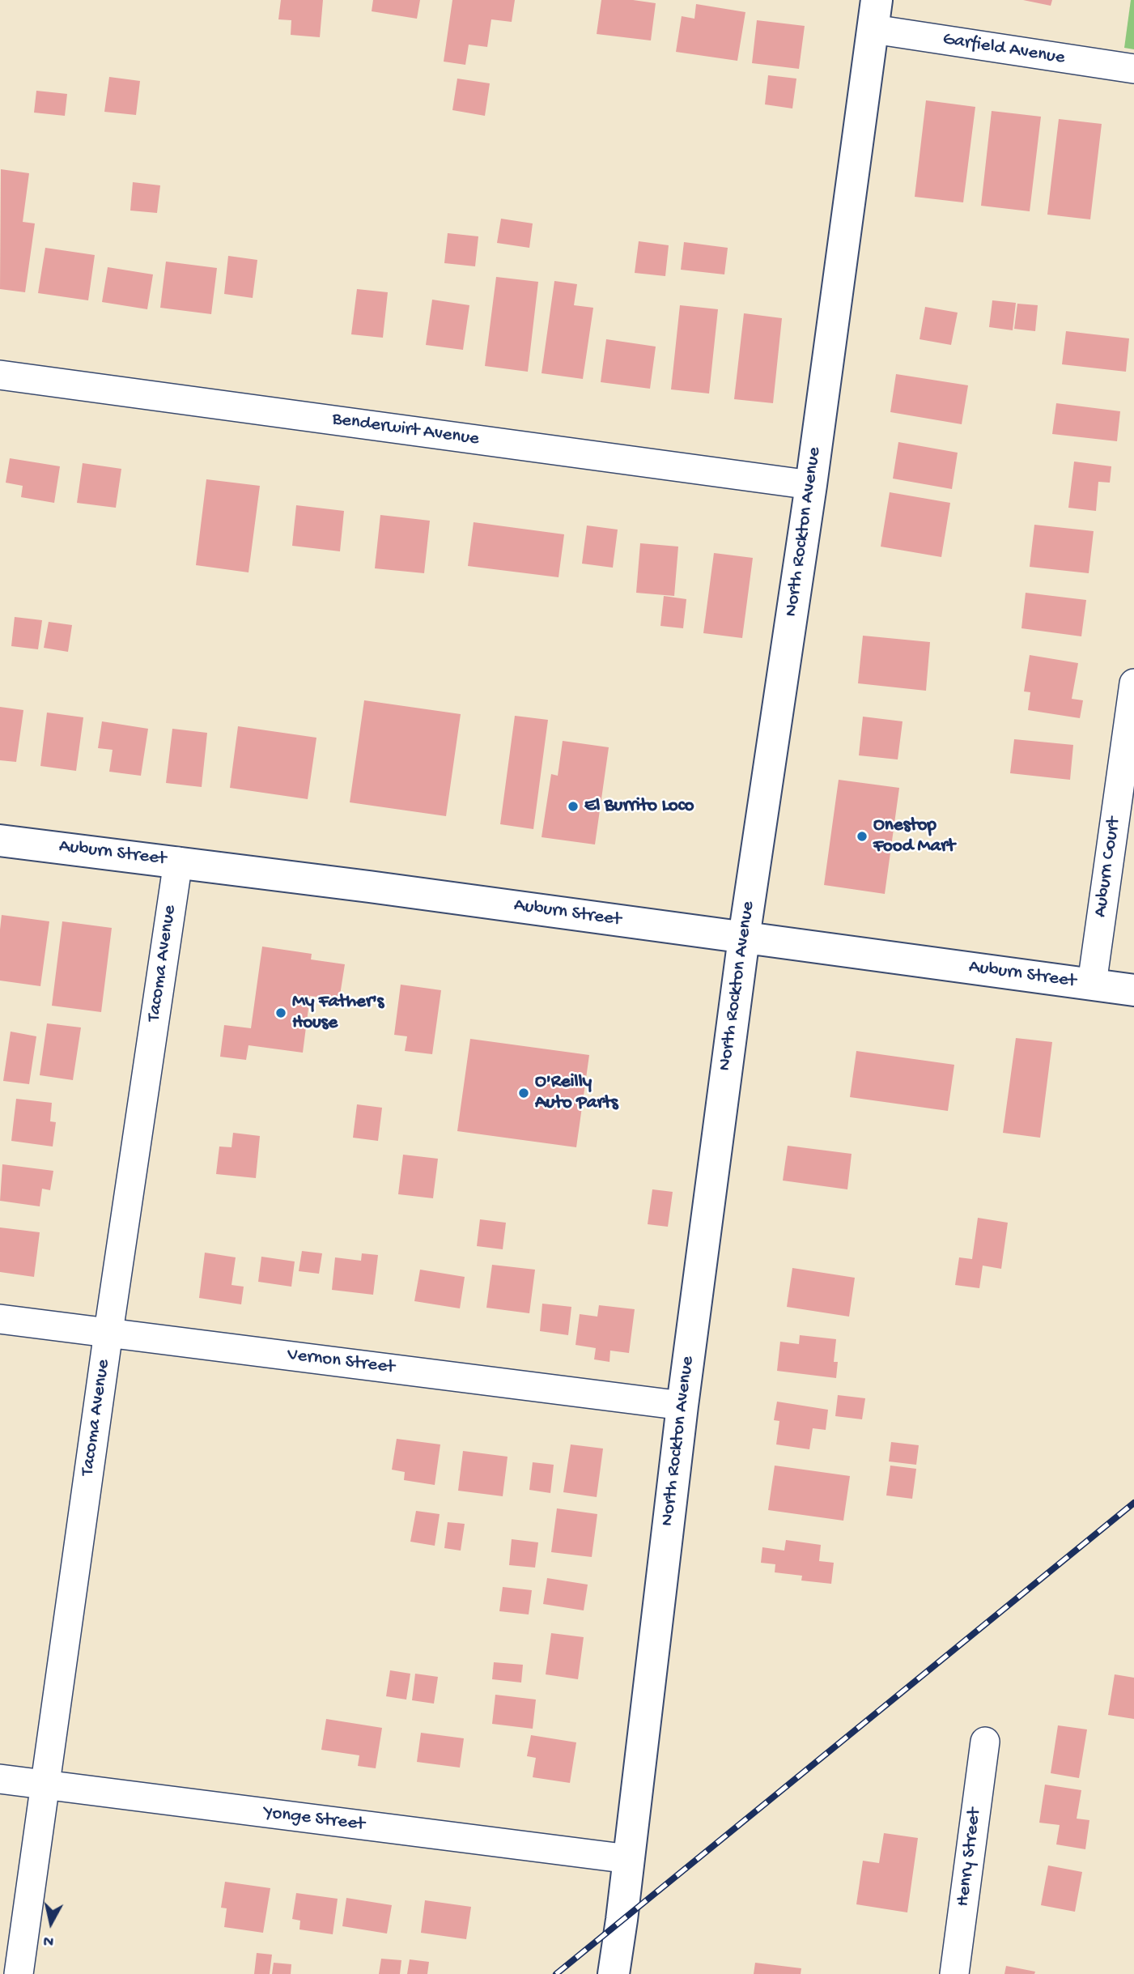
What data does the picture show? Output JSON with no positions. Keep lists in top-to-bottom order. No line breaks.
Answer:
{"streets":{"main road":["North Rockton Avenue","Auburn Street"],"street":["Garfield Avenue","Benderwirt Avenue","Auburn Court","Tacoma Avenue","Vernon Street","Yonge Street","Henry Street"]},"crossings":[["Garfield Avenue","North Rockton Avenue"],["Benderwirt Avenue","North Rockton Avenue"],["North Rockton Avenue","Auburn Street"],["North Rockton Avenue","Vernon Street"],["North Rockton Avenue","Yonge Street"],["Auburn Street","Auburn Court"],["Auburn Street","Tacoma Avenue"],["Tacoma Avenue","Vernon Street"],["Tacoma Avenue","Yonge Street"]],"places":["El Burrito Loco","Onestop Food Mart","My Father's House","O'Reilly Auto Parts"],"north":"bottom"}
